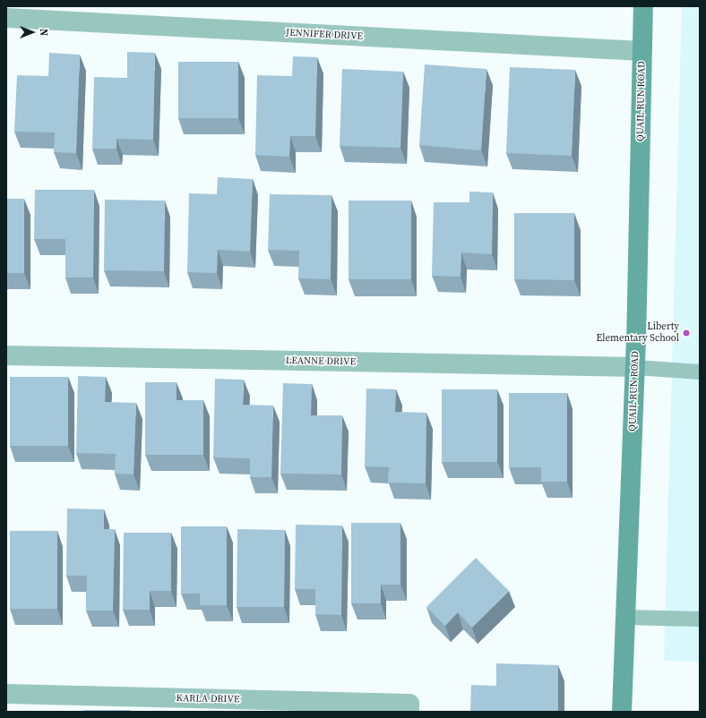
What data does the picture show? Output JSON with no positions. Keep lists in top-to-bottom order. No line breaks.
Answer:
{"streets":{"street":["JENNIFER DRIVE","QUAIL RUN ROAD","LEANNE DRIVE","KARLA DRIVE"]},"crossings":[["JENNIFER DRIVE","QUAIL RUN ROAD"],["QUAIL RUN ROAD","LEANNE DRIVE"]],"places":["Liberty Elementary School"],"north":"right"}
